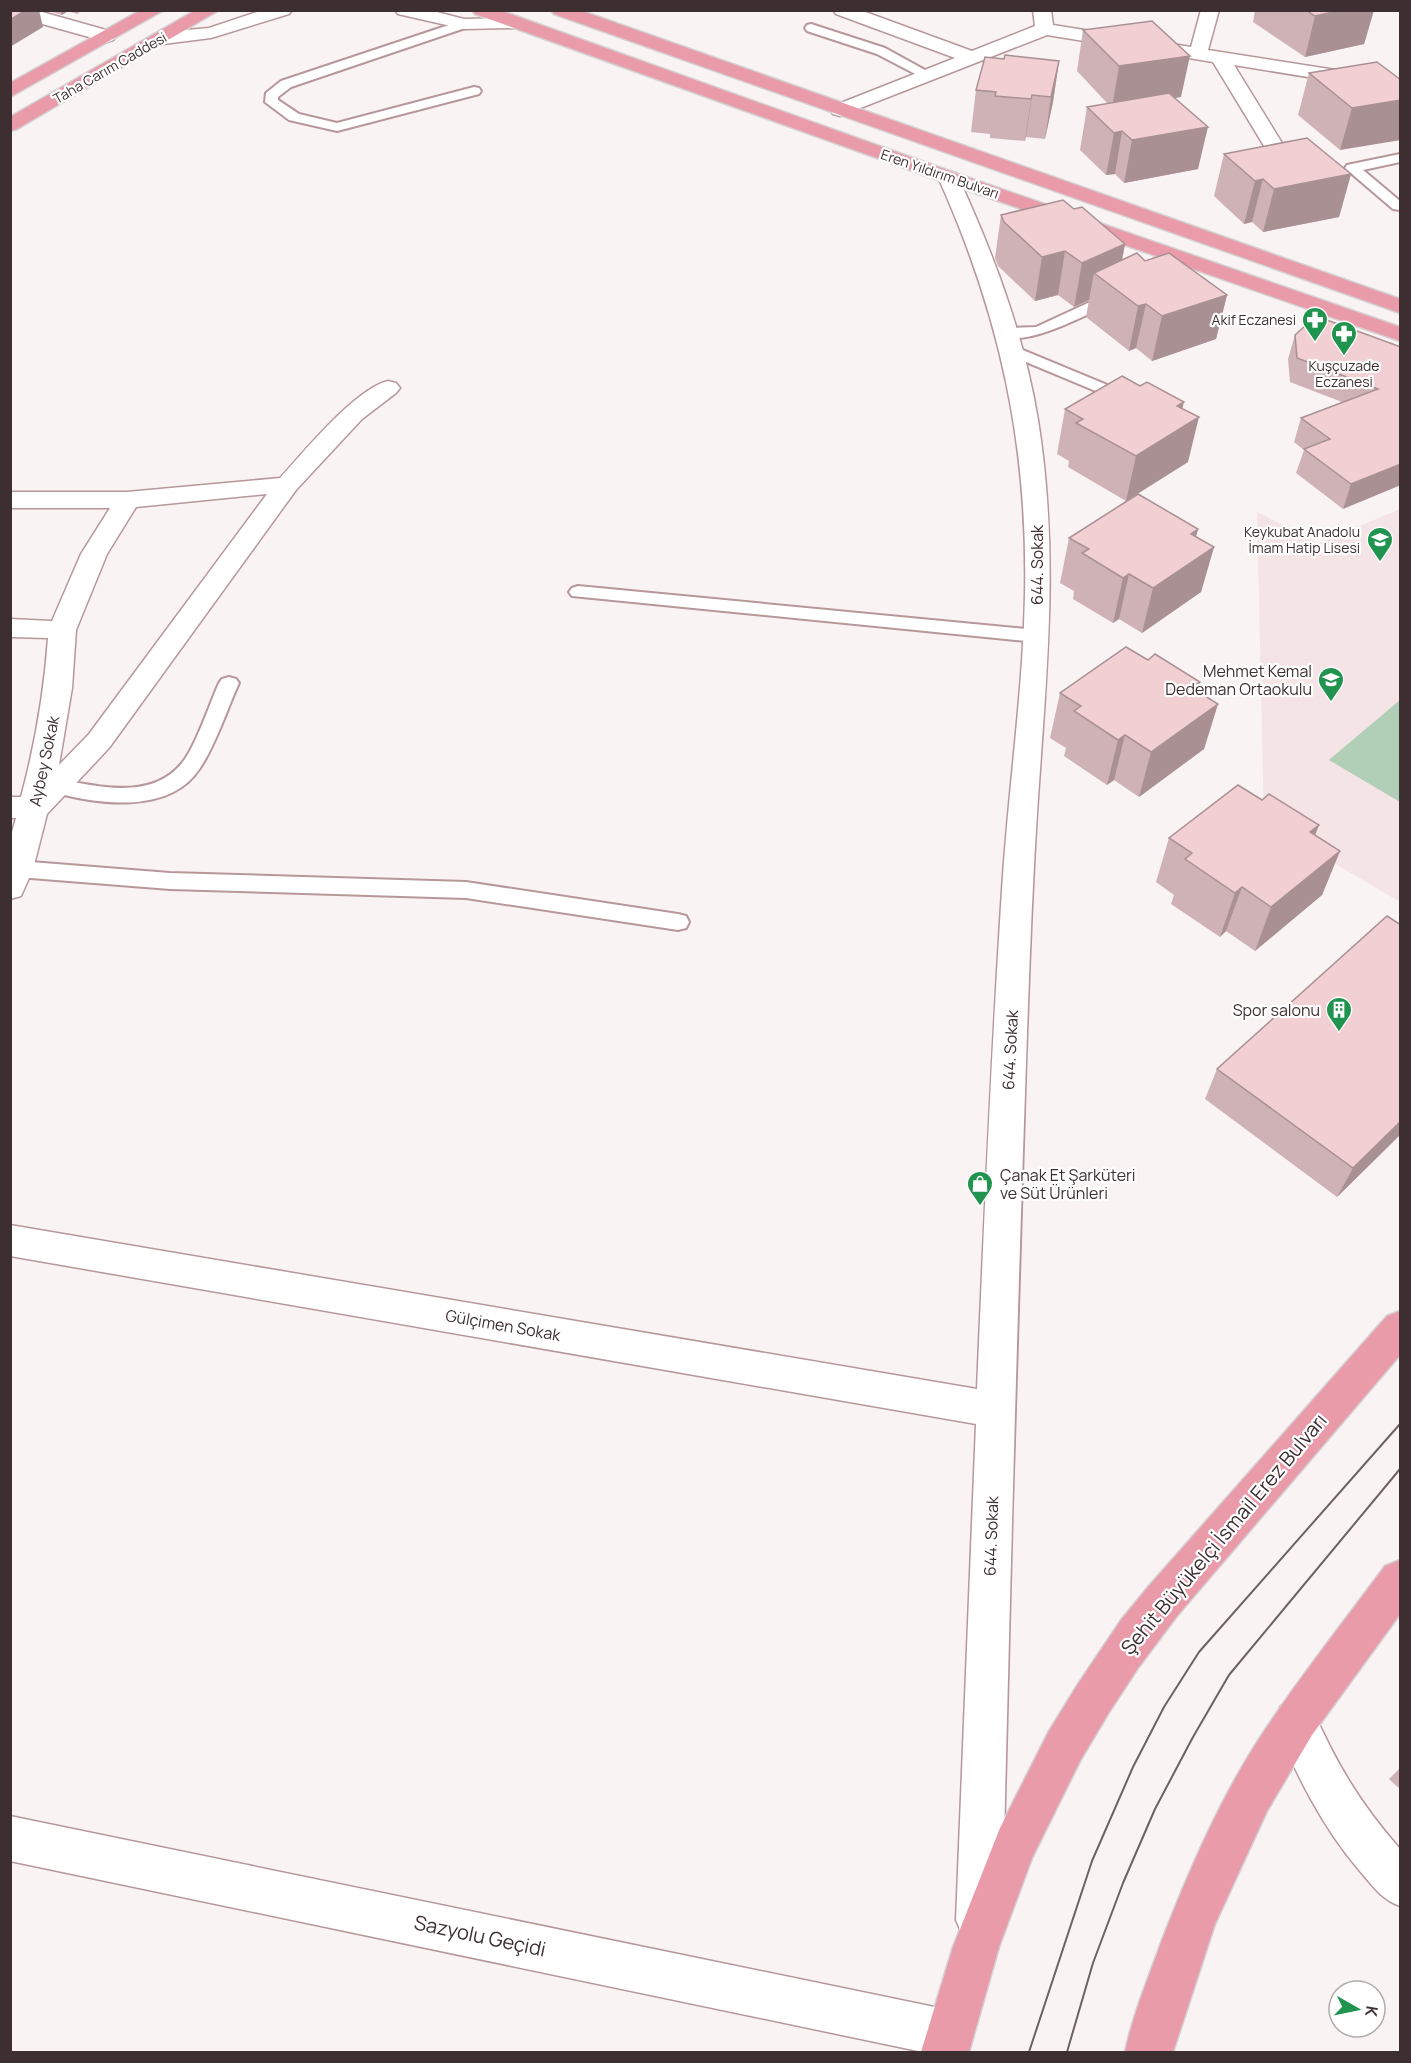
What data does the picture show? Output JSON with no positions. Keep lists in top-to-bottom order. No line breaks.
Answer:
{"streets":{"main road":["Taha Carım Caddesi","Eren Yıldırım Bulvarı","Şehit Büyükelçi İsmail Erez Bulvarı"],"street":["644. Sokak","Aybey Sokak","Gülçimen Sokak","Sazyolu Geçidi"]},"crossings":[["Eren Yıldırım Bulvarı","644. Sokak"],["644. Sokak","Gülçimen Sokak"],["644. Sokak","Şehit Büyükelçi İsmail Erez Bulvarı"],["Şehit Büyükelçi İsmail Erez Bulvarı","Sazyolu Geçidi"]],"places":{"pharmacy":["Akif Eczanesi","Kuşçuzade Eczanesi"],"school or university":["Keykubat Anadolu İmam Hatip Lisesi","Mehmet Kemal Dedeman Ortaokulu"],"building":["Spor salonu"],"shop":["Çanak Et Şarküteri ve Süt Ürünleri"]},"north":"right"}
